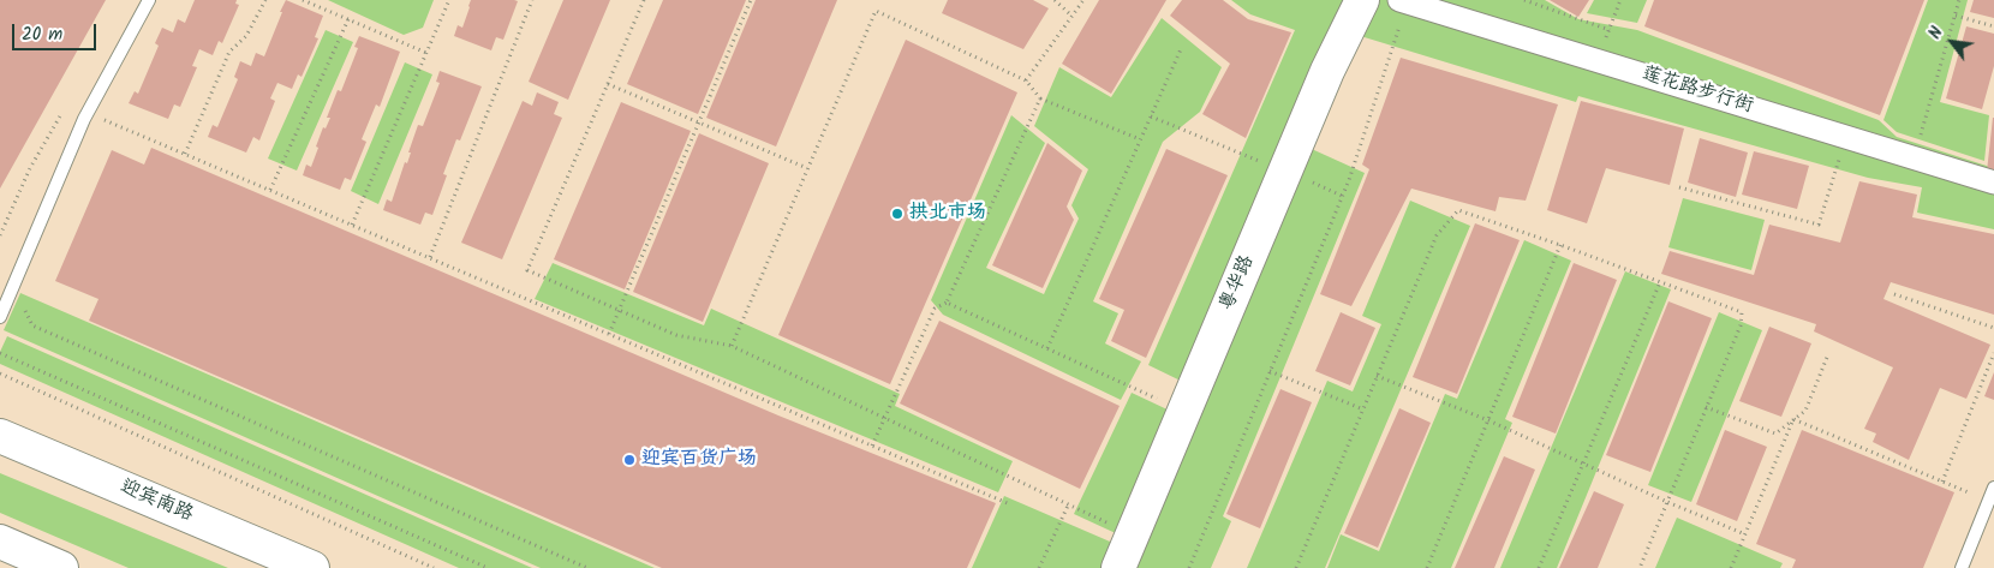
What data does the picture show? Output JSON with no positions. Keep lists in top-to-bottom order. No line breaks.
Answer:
{"streets":{"main road":["粤华路","迎宾南路"],"street":["莲花路步行街"]},"places":["拱北市场","迎宾百货广场"],"scale_bar":"20 m","north":"top left"}
